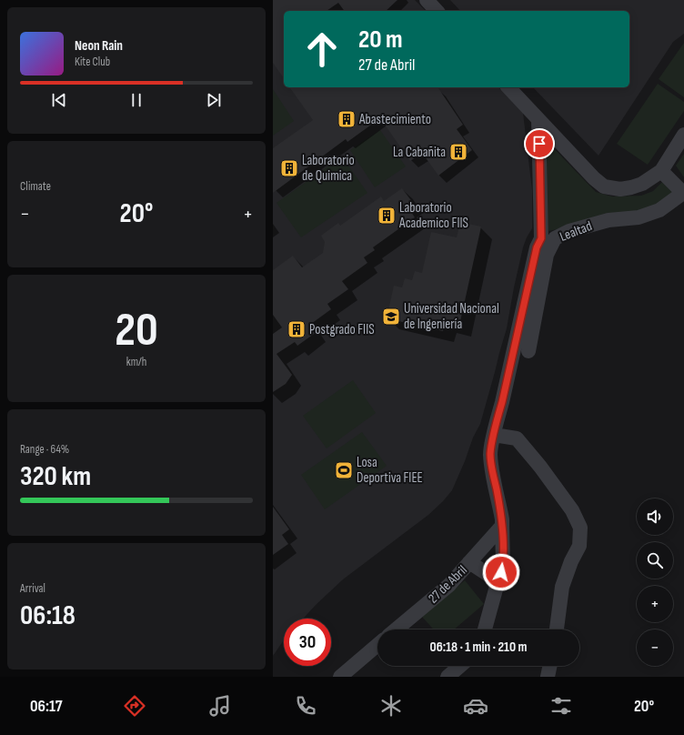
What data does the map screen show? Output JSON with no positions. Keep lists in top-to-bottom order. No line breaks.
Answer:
{"streets":{"street":["Lealtad","27 de Abril"]},"places":{"building":["Abastecimiento","La Cabañita","Laboratorio de Quimica","Laboratorio Academico FIIS","Postgrado FIIS"],"school or university":["Universidad Nacional de Ingeniería"],"sports":["Losa Deportiva FIEE"]},"page":{"turn":["20 m","27 de Abril"],"song":["Neon Rain","Kite Club"],"tile":["Climate",["20","km/h"],["Range · 64%","320 km"],["Arrival","06:18"]],"heat":["−","20°","+"],"map_buttons":["+","−"],"limit":"30","trip":"06:18 · 1 min · 210 m","tabs":["06:17","20°"]}}
